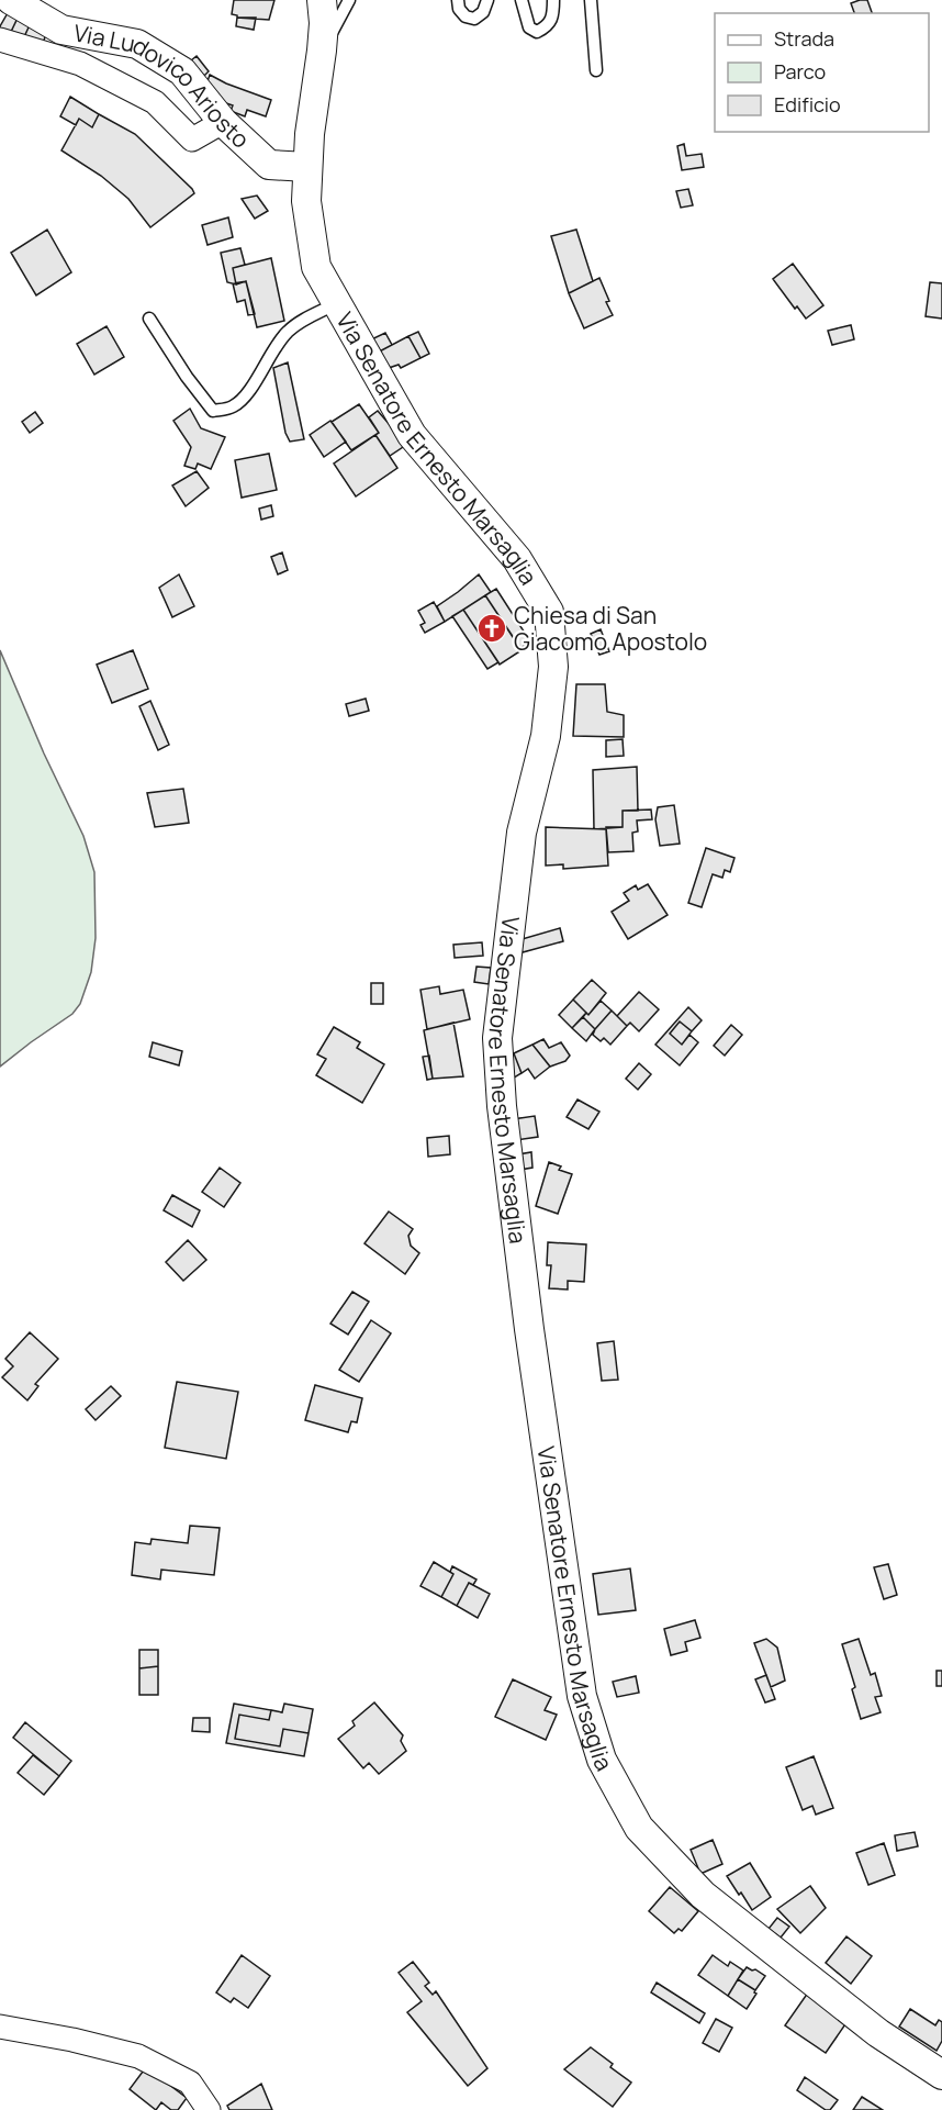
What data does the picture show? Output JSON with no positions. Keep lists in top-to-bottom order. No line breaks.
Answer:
{"streets":{"street":["Via Ludovico Ariosto","Via Senatore Ernesto Marsaglia"]},"crossings":[["Via Ludovico Ariosto","Via Senatore Ernesto Marsaglia"]],"places":{"church":["Chiesa di San Giacomo Apostolo"]},"legend":["Strada","Parco","Edificio"]}
